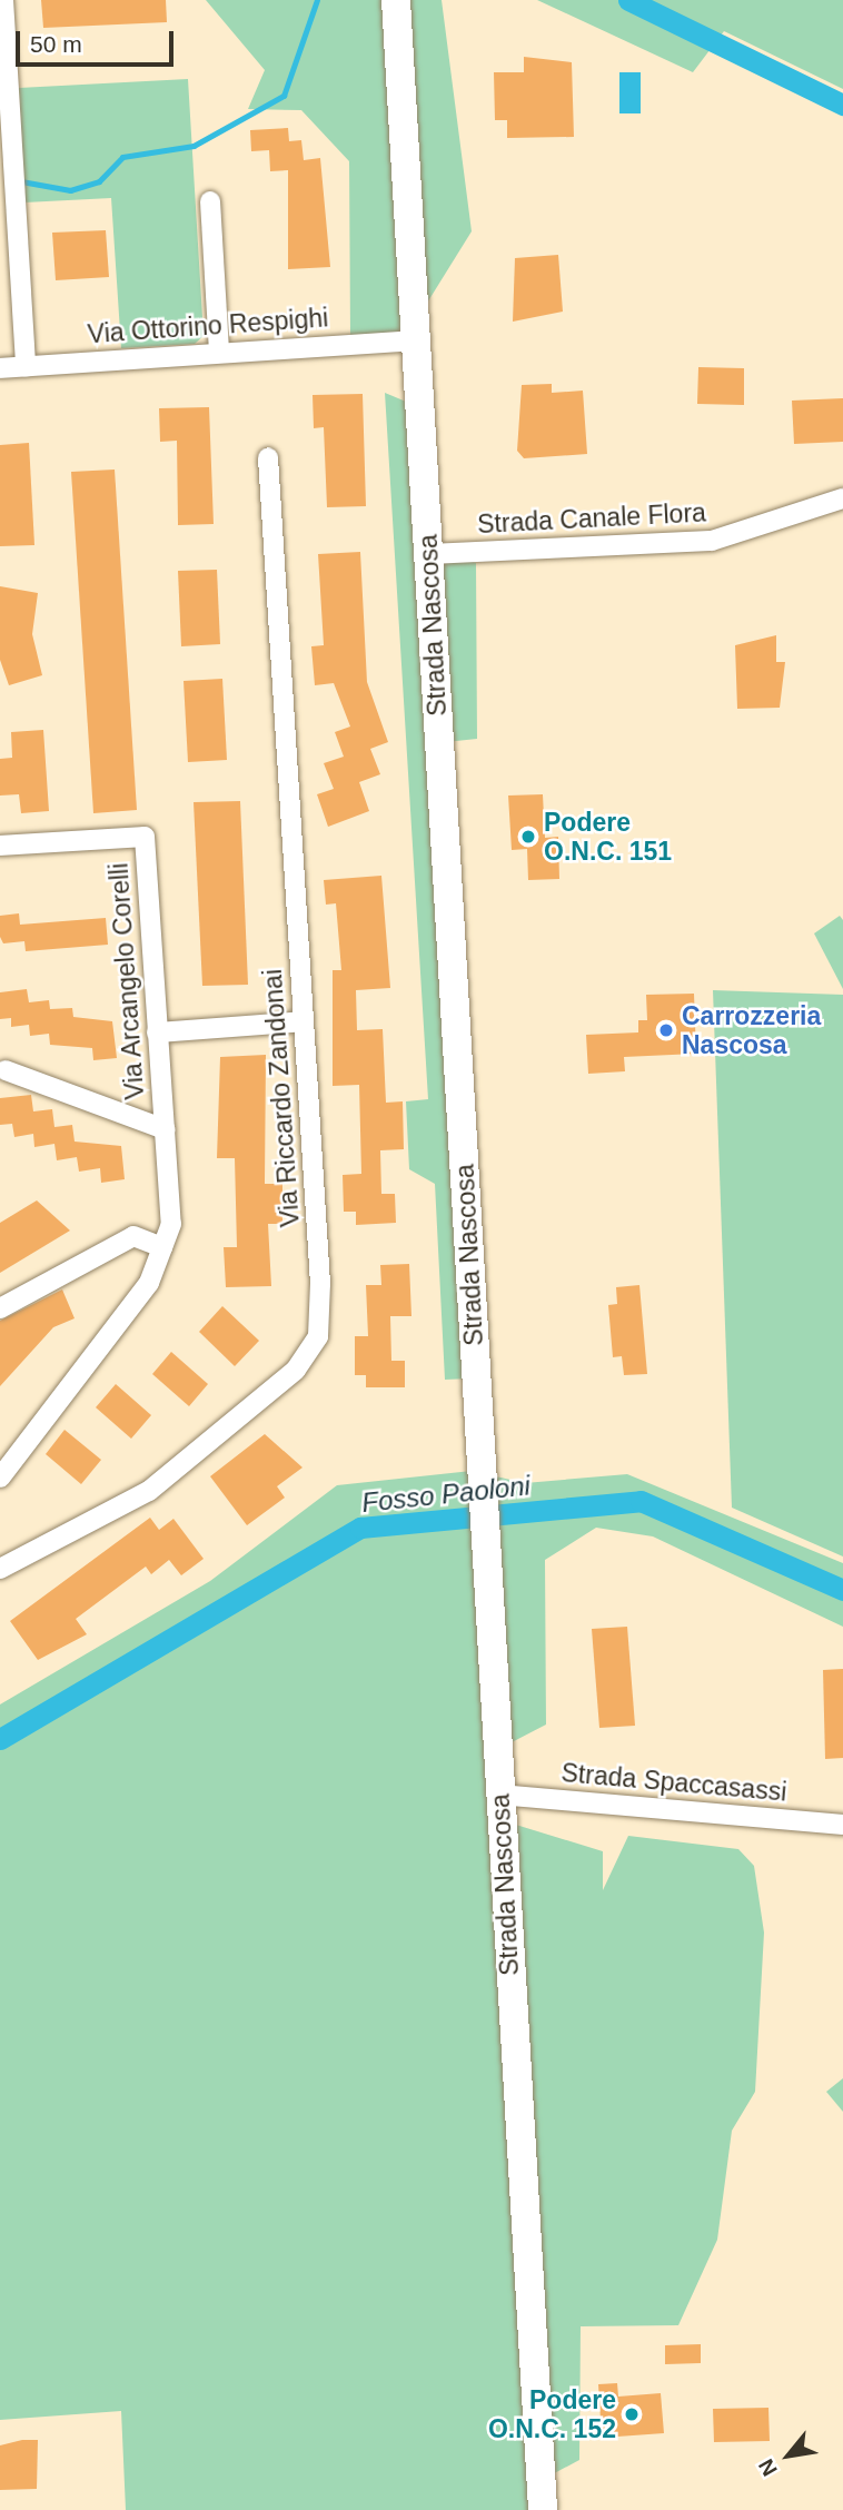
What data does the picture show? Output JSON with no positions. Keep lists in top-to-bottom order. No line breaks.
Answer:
{"streets":{"street":["Via Ottorino Respighi","Strada Canale Flora","Strada Nascosa","Via Arcangelo Corelli","Via Riccardo Zandonai","Strada Spaccasassi"]},"crossings":[["Via Ottorino Respighi","Strada Nascosa"],["Strada Canale Flora","Strada Nascosa"],["Strada Nascosa","Strada Spaccasassi"]],"water":["Fosso Paoloni"],"places":["Podere O.N.C. 151","Carrozzeria Nascosa","Podere O.N.C. 152"],"scale_bar":"50 m","north":"bottom left"}
